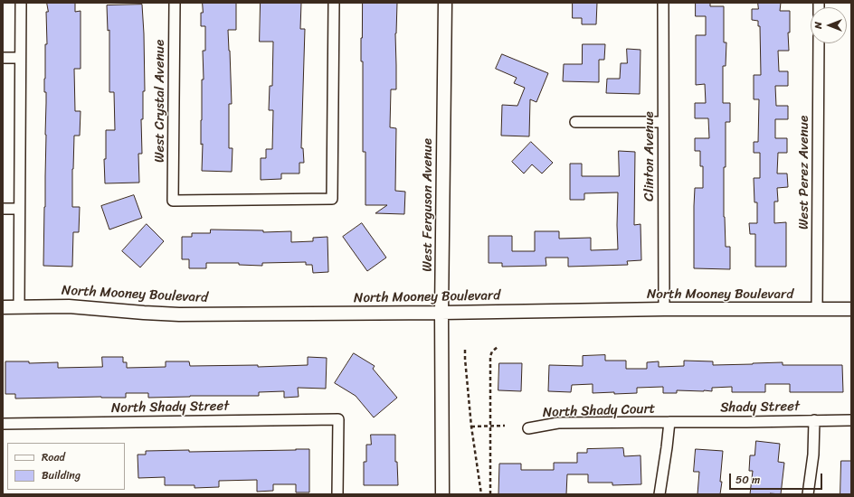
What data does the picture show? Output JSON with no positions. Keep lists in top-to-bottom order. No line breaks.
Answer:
{"streets":{"street":["West Crystal Avenue","Clinton Avenue","West Perez Avenue","West Ferguson Avenue","North Mooney Boulevard","North Shady Street","Shady Street","North Shady Court"]},"crossings":[["Clinton Avenue","North Mooney Boulevard"],["West Perez Avenue","North Mooney Boulevard"],["West Ferguson Avenue","North Mooney Boulevard"],["Shady Street","North Shady Court"]],"legend":["Road","Building"],"scale_bar":"50 m","north":"left"}
